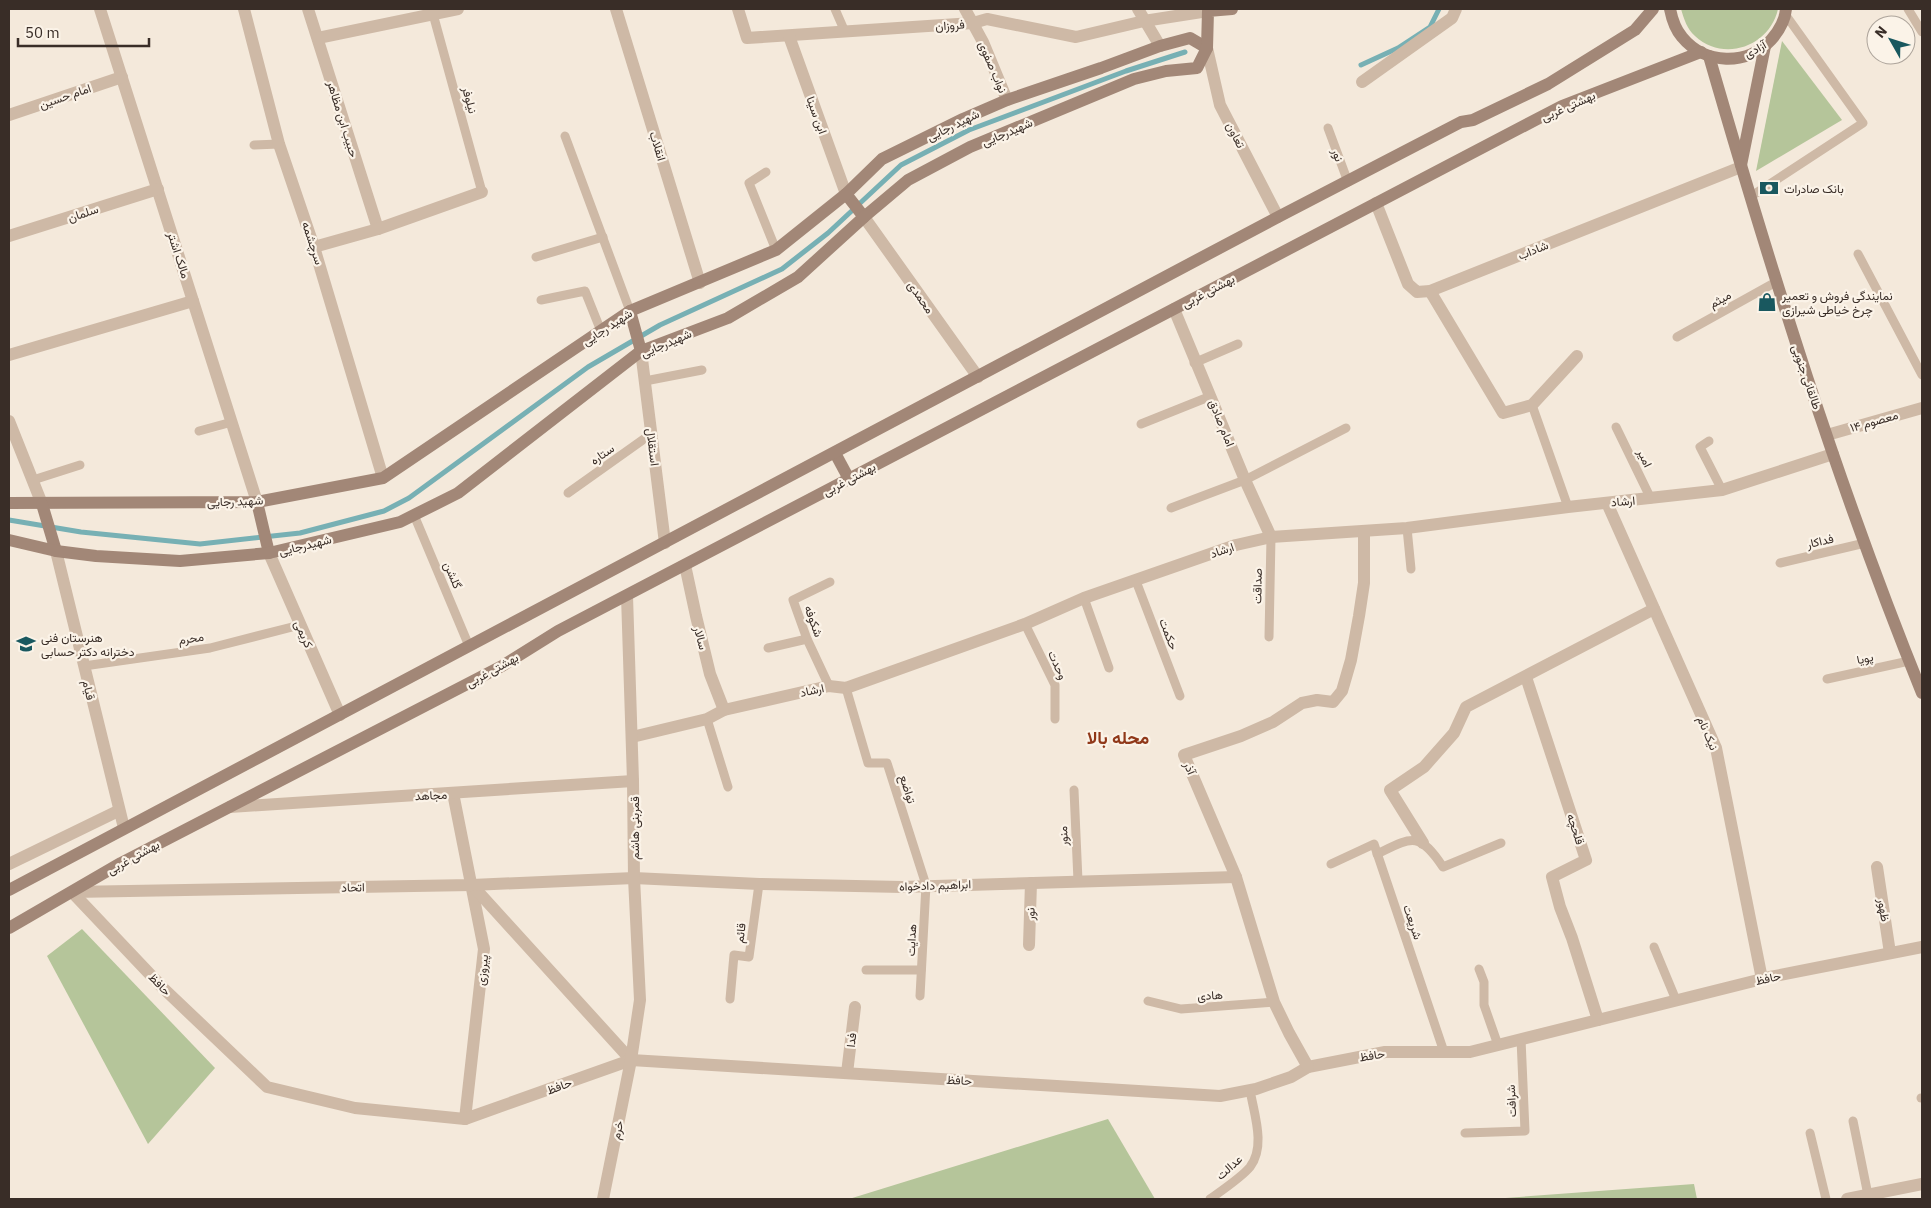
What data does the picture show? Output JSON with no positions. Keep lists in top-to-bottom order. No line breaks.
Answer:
{"streets":{"street":["فروزان","آزادی","نواب صفوی","امام حسین","بهشتی غربی","ابن سینا","حبیب ابن مظاهر","شهید رجایی","شهیدرجایی","تعاون","انقلاب","نور","سلمان","سرچشمه","شاداب","مالک اشتر","محمدی","طالقانی جنوبی","۱۴ معصوم","امام صادق","استقلال","ارشاد","کریمی","سالار","قیام","نیک نام","آذر","مجاهد","قمربنی هاشم","قلحچه","ابراهیم دادخواه","اتحاد","ظهور","پیروزی","حافظ","فدا","خرم"],"lane":["نیلوفر","میثم","ستاره","امیر","فداکار","گلشن","صداقت","شکوفه","حکمت","محرم","پویا","وحدت","تواضع","منور","شریعت","قائم","هدایت","هادی","شرافت","عدالت"]},"crossings":[["فروزان","نواب صفوی"],["فروزان","ابن سینا"],["آزادی","بهشتی غربی"],["آزادی","طالقانی جنوبی"],["نواب صفوی","شهید رجایی"],["امام حسین","مالک اشتر"],["بهشتی غربی","طالقانی جنوبی"],["بهشتی غربی","امام صادق"],["بهشتی غربی","سالار"],["بهشتی غربی","مجاهد"],["بهشتی غربی","قمربنی هاشم"],["بهشتی غربی","اتحاد"],["بهشتی غربی","حافظ"],["ابن سینا","شهید رجایی"],["شهید رجایی","شهیدرجایی"],["شهید رجایی","تعاون"],["شهید رجایی","انقلاب"],["شهید رجایی","سرچشمه"],["شهید رجایی","مالک اشتر"],["شهیدرجایی","تعاون"],["شهیدرجایی","محمدی"],["شهیدرجایی","استقلال"],["شهیدرجایی","گلشن"],["شهیدرجایی","کریمی"],["شهیدرجایی","قیام"],["نور","ابراهیم دادخواه"],["سلمان","مالک اشتر"],["شاداب","طالقانی جنوبی"],["میثم","طالقانی جنوبی"],["طالقانی جنوبی","۱۴ معصوم"],["طالقانی جنوبی","ارشاد"],["طالقانی جنوبی","فداکار"],["طالقانی جنوبی","پویا"],["امام صادق","ارشاد"],["امام صادق","صداقت"],["استقلال","ستاره"],["امیر","ارشاد"],["ارشاد","صداقت"],["ارشاد","شکوفه"],["ارشاد","حکمت"],["ارشاد","سالار"],["ارشاد","وحدت"],["ارشاد","نیک نام"],["ارشاد","آذر"],["ارشاد","تواضع"],["ارشاد","قمربنی هاشم"],["کریمی","محرم"],["محرم","قیام"],["نیک نام","حافظ"],["آذر","ابراهیم دادخواه"],["آذر","حافظ"],["آذر","هادی"],["تواضع","ابراهیم دادخواه"],["تواضع","هدایت"],["مجاهد","قمربنی هاشم"],["مجاهد","پیروزی"],["قمربنی هاشم","ابراهیم دادخواه"],["قمربنی هاشم","اتحاد"],["قمربنی هاشم","حافظ"],["قمربنی هاشم","خرم"],["قلحچه","حافظ"],["منور","ابراهیم دادخواه"],["ابراهیم دادخواه","اتحاد"],["ابراهیم دادخواه","قائم"],["ابراهیم دادخواه","هدایت"],["اتحاد","پیروزی"],["اتحاد","حافظ"],["ظهور","حافظ"],["شریعت","حافظ"],["پیروزی","حافظ"],["حافظ","فدا"],["حافظ","شرافت"],["حافظ","خرم"],["حافظ","عدالت"]],"districts":["محله بالا"],"places":{"bank":["بانک صادرات"],"shop":["نمایندگی فروش و تعمیر چرخ خیاطی شیرازی"],"school or university":["هنرستان فنی دخترانه دکتر حسابی"]},"scale_bar":"50 m","north":"top left"}
